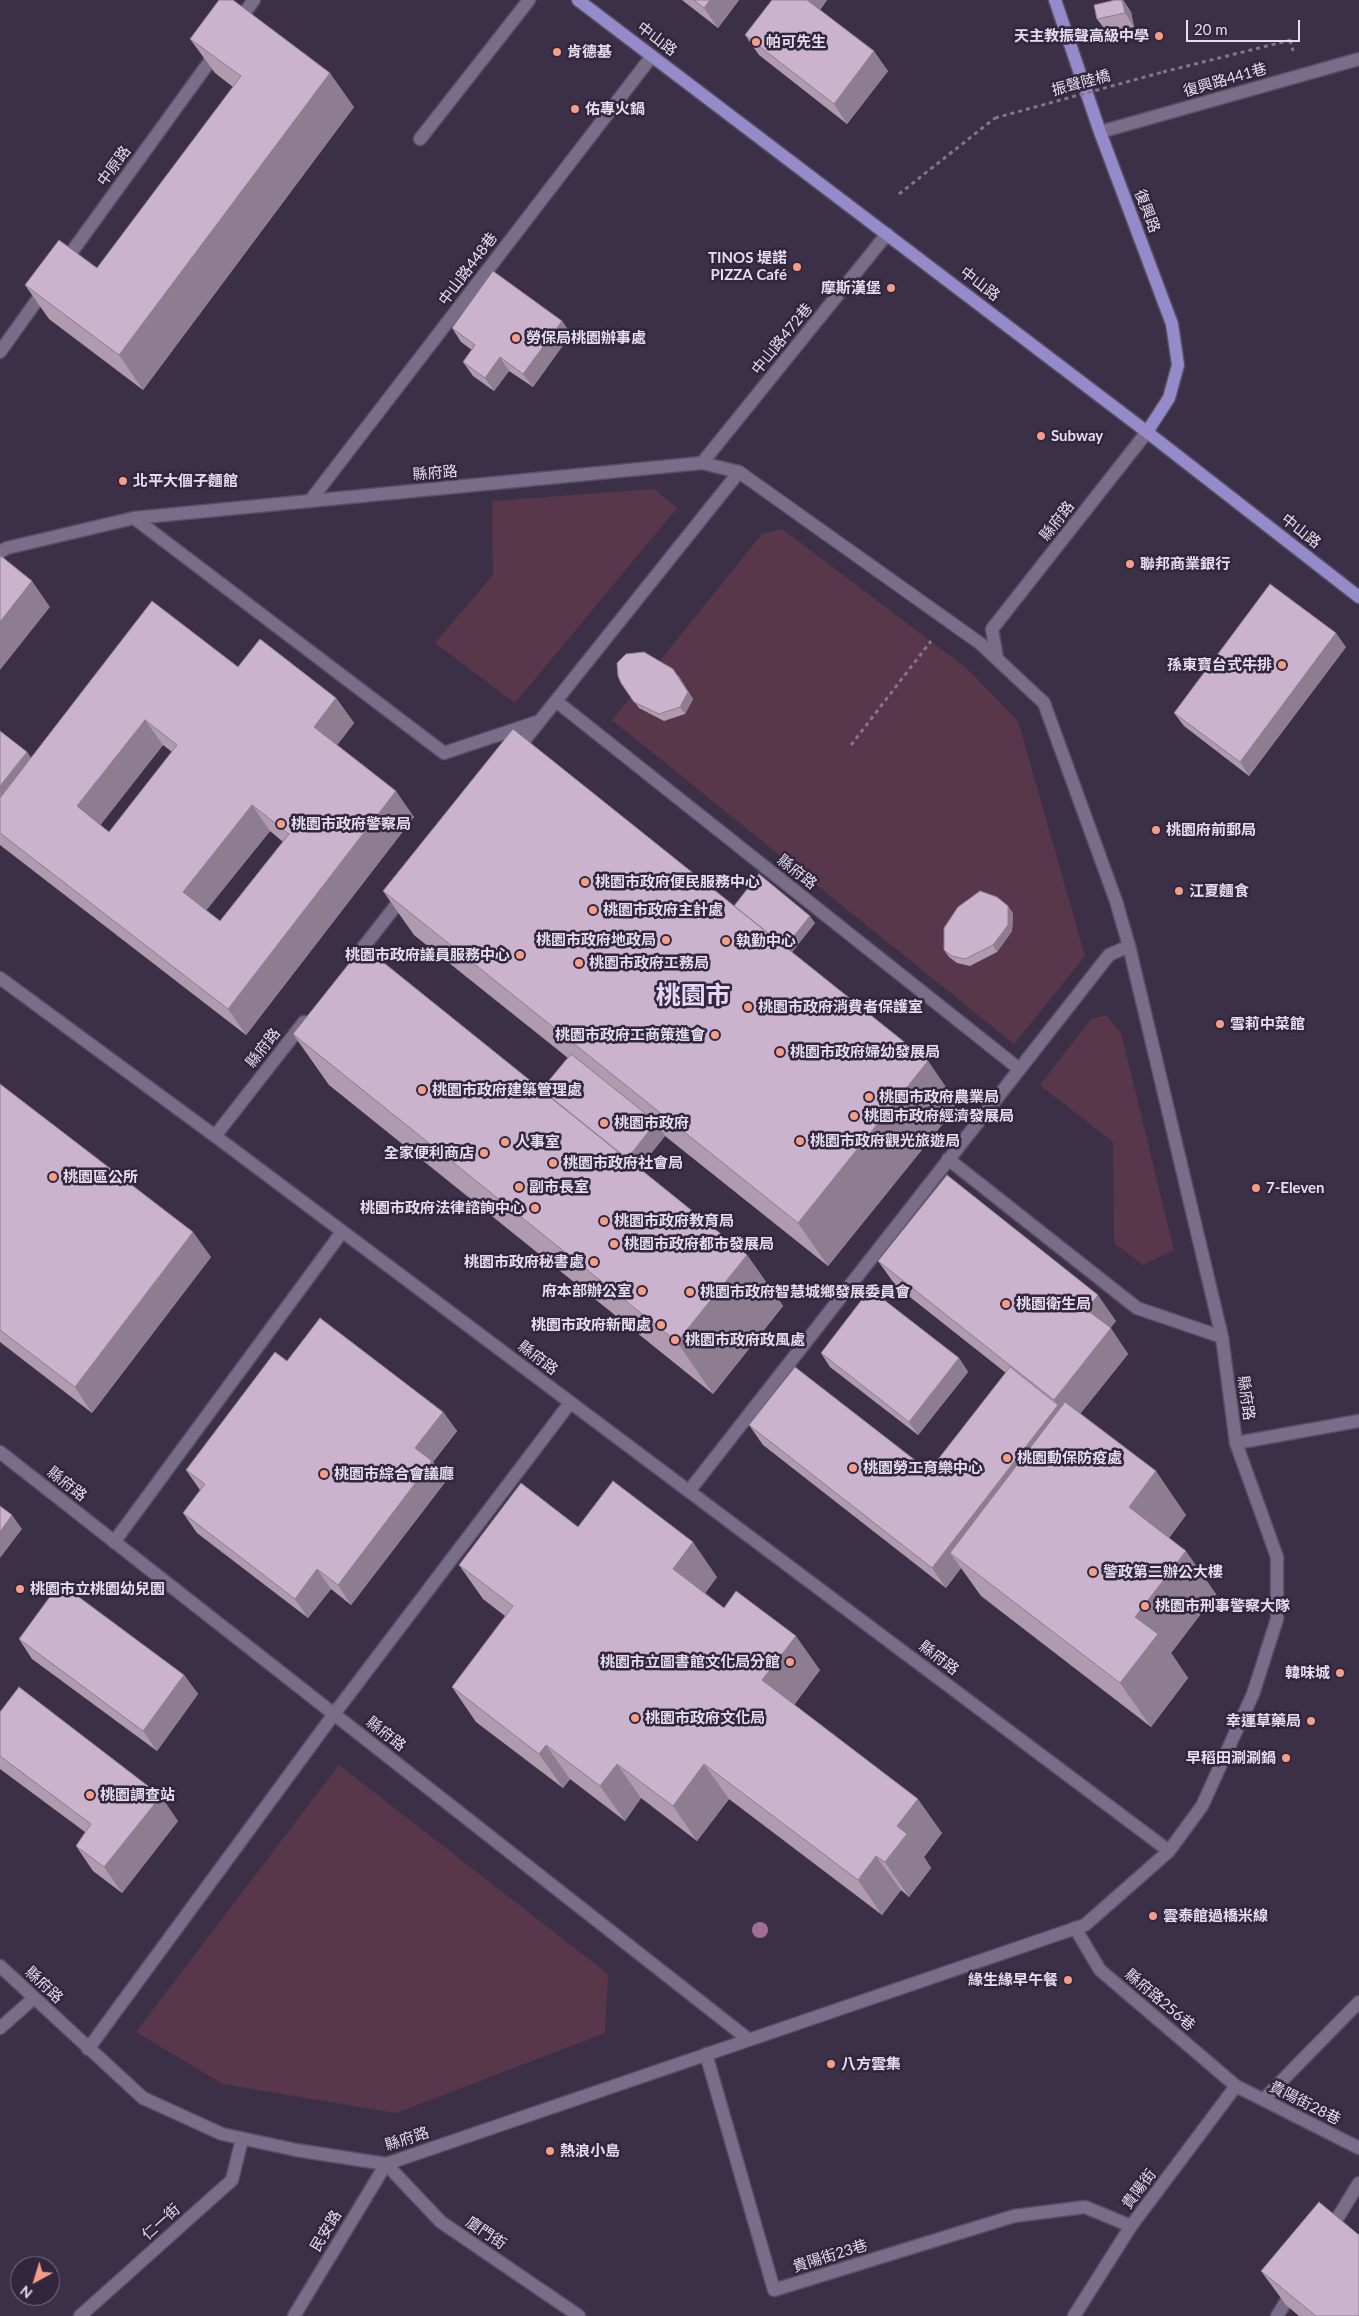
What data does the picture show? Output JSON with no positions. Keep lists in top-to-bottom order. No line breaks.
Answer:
{"streets":{"main road":["中山路","復興路"],"street":["復興路441巷","中原路","中山路448巷","中山路472巷","縣府路","縣府路256巷","貴陽街28巷","貴陽街","仁一街","民安路","廈門街","貴陽街23巷"],"path":["振聲陸橋"]},"crossings":[["中山路","復興路"],["中山路","中山路448巷"],["中山路","中山路472巷"],["中山路","縣府路"],["復興路441巷","復興路"],["復興路","縣府路"],["中山路448巷","縣府路"],["中山路472巷","縣府路"],["縣府路","縣府路256巷"],["縣府路","仁一街"],["縣府路","民安路"],["縣府路","廈門街"],["縣府路","貴陽街23巷"],["縣府路256巷","貴陽街28巷"],["縣府路256巷","貴陽街"],["貴陽街28巷","貴陽街"],["貴陽街","貴陽街23巷"],["民安路","廈門街"]],"districts":["桃園市"],"places":["天主教振聲高級中學","帕可先生","肯德基","佑專火鍋","TINOS 堤諾 PIZZA Café","摩斯漢堡","勞保局桃園辦事處","Subway","北平大個子麵館","聯邦商業銀行","孫東寶台式牛排","桃園市政府警察局","桃園府前郵局","桃園市政府便民服務中心","江夏麵食","桃園市政府主計處","桃園市政府地政局","執勤中心","桃園市政府議員服務中心","桃園市政府工務局","桃園市政府消費者保護室","雪莉中菜館","桃園市政府工商策進會","桃園市政府婦幼發展局","桃園市政府建築管理處","桃園市政府農業局","桃園市政府經濟發展局","桃園市政府","桃園市政府觀光旅遊局","人事室","全家便利商店","桃園市政府社會局","桃園區公所","副市長室","7-Eleven","桃園市政府法律諮詢中心","桃園市政府教育局","桃園市政府都市發展局","桃園市政府秘書處","府本部辦公室","桃園市政府智慧城鄉發展委員會","桃園衛生局","桃園市政府新聞處","桃園市政府政風處","桃園動保防疫處","桃園勞工育樂中心","桃園市綜合會議廳","警政第二辦公大樓","桃園市立桃園幼兒園","桃園市刑事警察大隊","桃園市立圖書館文化局分館","韓味城","桃園市政府文化局","幸運草藥局","早稻田涮涮鍋","桃園調查站","雲泰館過橋米線","緣生緣早午餐","八方雲集","熱浪小島"],"scale_bar":"20 m","north":"bottom left"}
